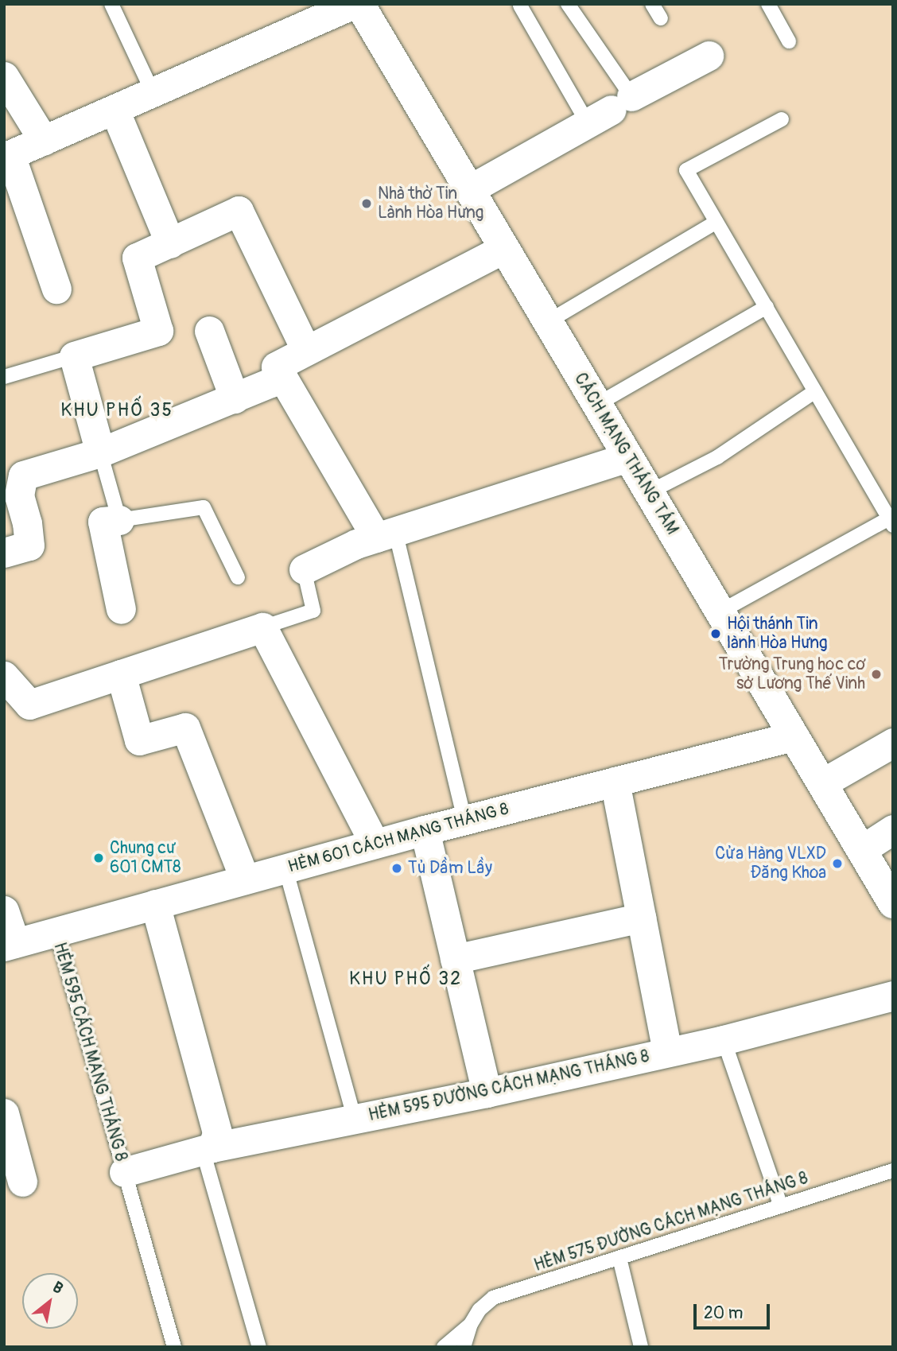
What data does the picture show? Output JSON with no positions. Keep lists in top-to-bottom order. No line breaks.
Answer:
{"streets":{"main road":["CÁCH MẠNG THÁNG TÁM"],"street":["HẺM 601 CÁCH MẠNG THÁNG 8","HẺM 595 ĐƯỜNG CÁCH MẠNG THÁNG 8"],"lane":["HẺM 595 CÁCH MẠNG THÁNG 8","HẺM 575 ĐƯỜNG CÁCH MẠNG THÁNG 8"]},"crossings":[["CÁCH MẠNG THÁNG TÁM","HẺM 601 CÁCH MẠNG THÁNG 8"],["HẺM 601 CÁCH MẠNG THÁNG 8","HẺM 595 CÁCH MẠNG THÁNG 8"],["HẺM 601 CÁCH MẠNG THÁNG 8","HẺM 595 ĐƯỜNG CÁCH MẠNG THÁNG 8"],["HẺM 595 CÁCH MẠNG THÁNG 8","HẺM 595 ĐƯỜNG CÁCH MẠNG THÁNG 8"]],"districts":["KHU PHỐ 35","KHU PHỐ 32"],"places":["Nhà thờ Tin Lành Hòa Hưng","Hội thánh Tin lành Hòa Hưng","Trường Trung học cơ sở Lương Thế Vinh","Chung cư 601 CMT8","Cửa Hàng VLXD Đăng Khoa","Tủ Dầm Lầy"],"scale_bar":"20 m","north":"top right"}
